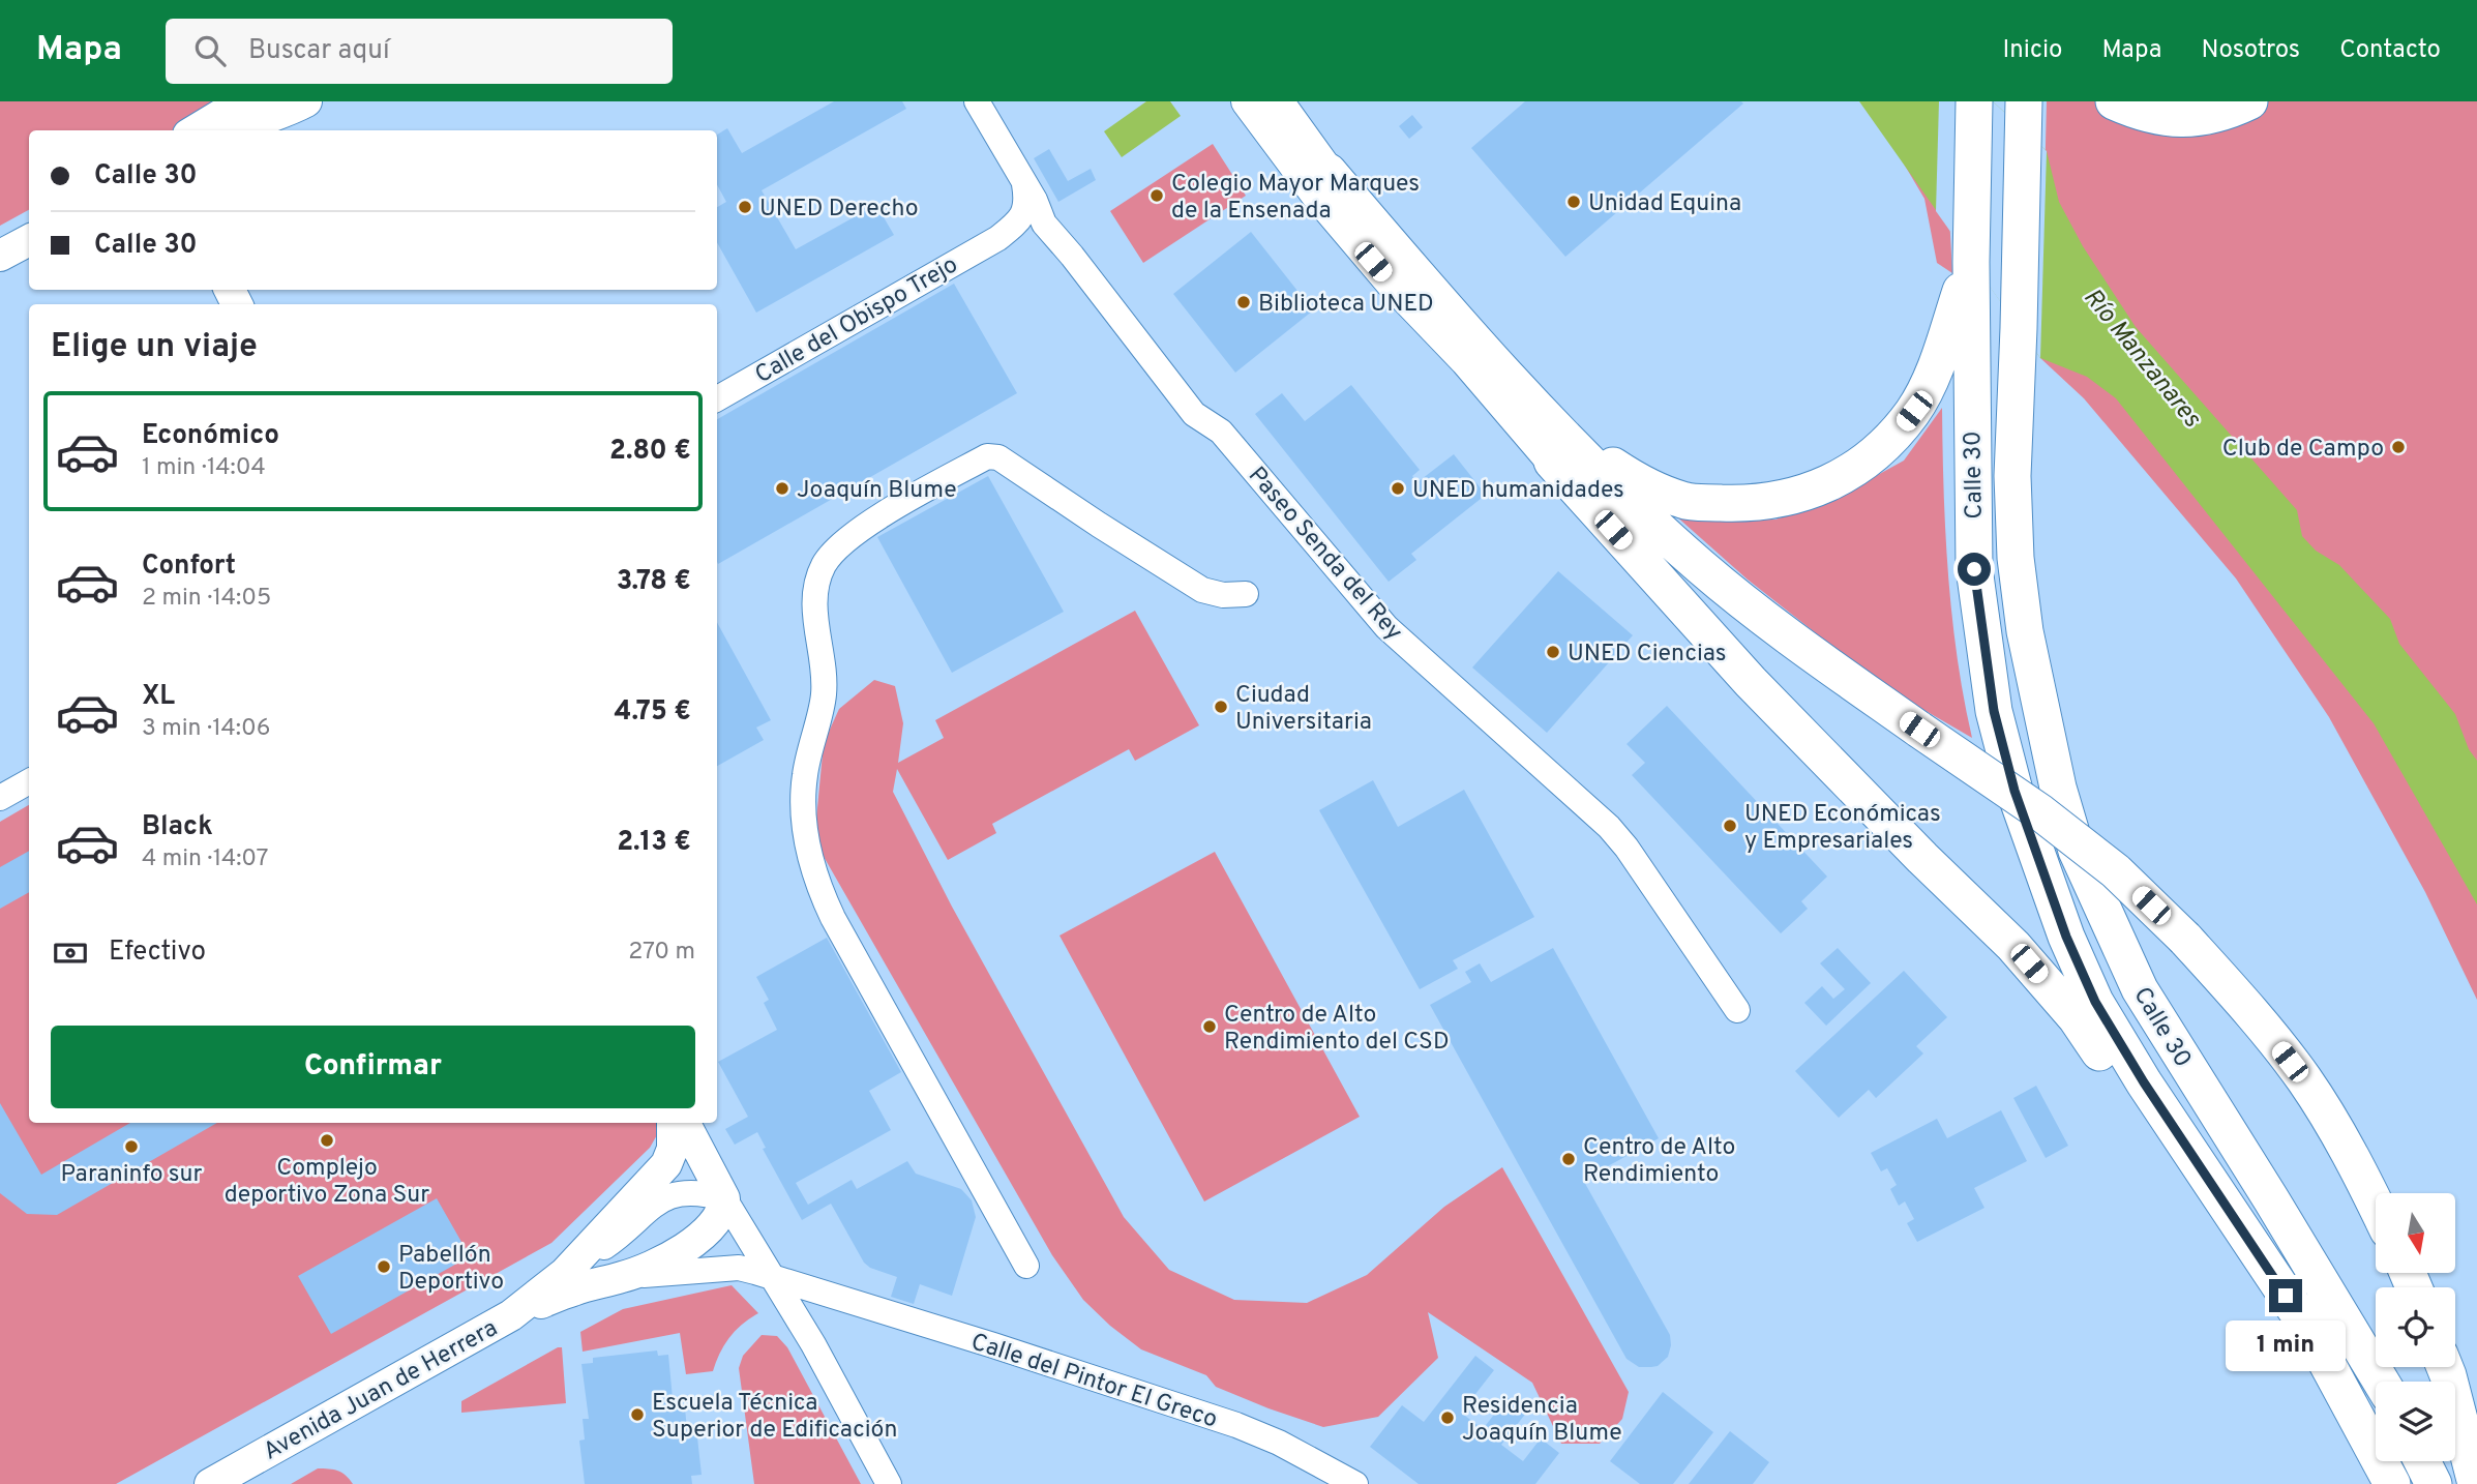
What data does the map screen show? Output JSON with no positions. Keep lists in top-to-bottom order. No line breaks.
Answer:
{"streets":{"highway":["Calle 30"],"main road":["Avenida Juan de Herrera"],"street":["Calle del Obispo Trejo","Paseo Senda del Rey","Calle del Pintor El Greco"]},"crossings":[["Calle del Obispo Trejo","Paseo Senda del Rey"]],"water":["Río Manzanares"],"places":["Colegio Mayor Marques de la Ensenada","Unidad Equina","UNED Derecho","Biblioteca UNED","Club de Campo","Joaquín Blume","UNED humanidades","UNED Ciencias","Ciudad Universitaria","UNED Económicas y Empresariales","Centro de Alto Rendimiento del CSD","Complejo deportivo Zona Sur","Paraninfo sur","Centro de Alto Rendimiento","Pabellón Deportivo","Escuela Técnica Superior de Edificación","Residencia Joaquín Blume"],"north":"bottom","page":{"header":"Mapa","search":"Buscar aquí","nav":["Inicio","Mapa","Nosotros","Contacto"],"banner":["Calle 30","Calle 30"],"heading":"Elige un viaje","list":[{"name":"Económico","note":"1 min · 14:04","value":"2.80 €"},{"name":"Confort","note":"2 min · 14:05","value":"3.78 €"},{"name":"XL","note":"3 min · 14:06","value":"4.75 €"},{"name":"Black","note":"4 min · 14:07","value":"2.13 €"}],"pay":["Efectivo","270 m"],"buttons":"Confirmar","bubble":"1 min"}}
